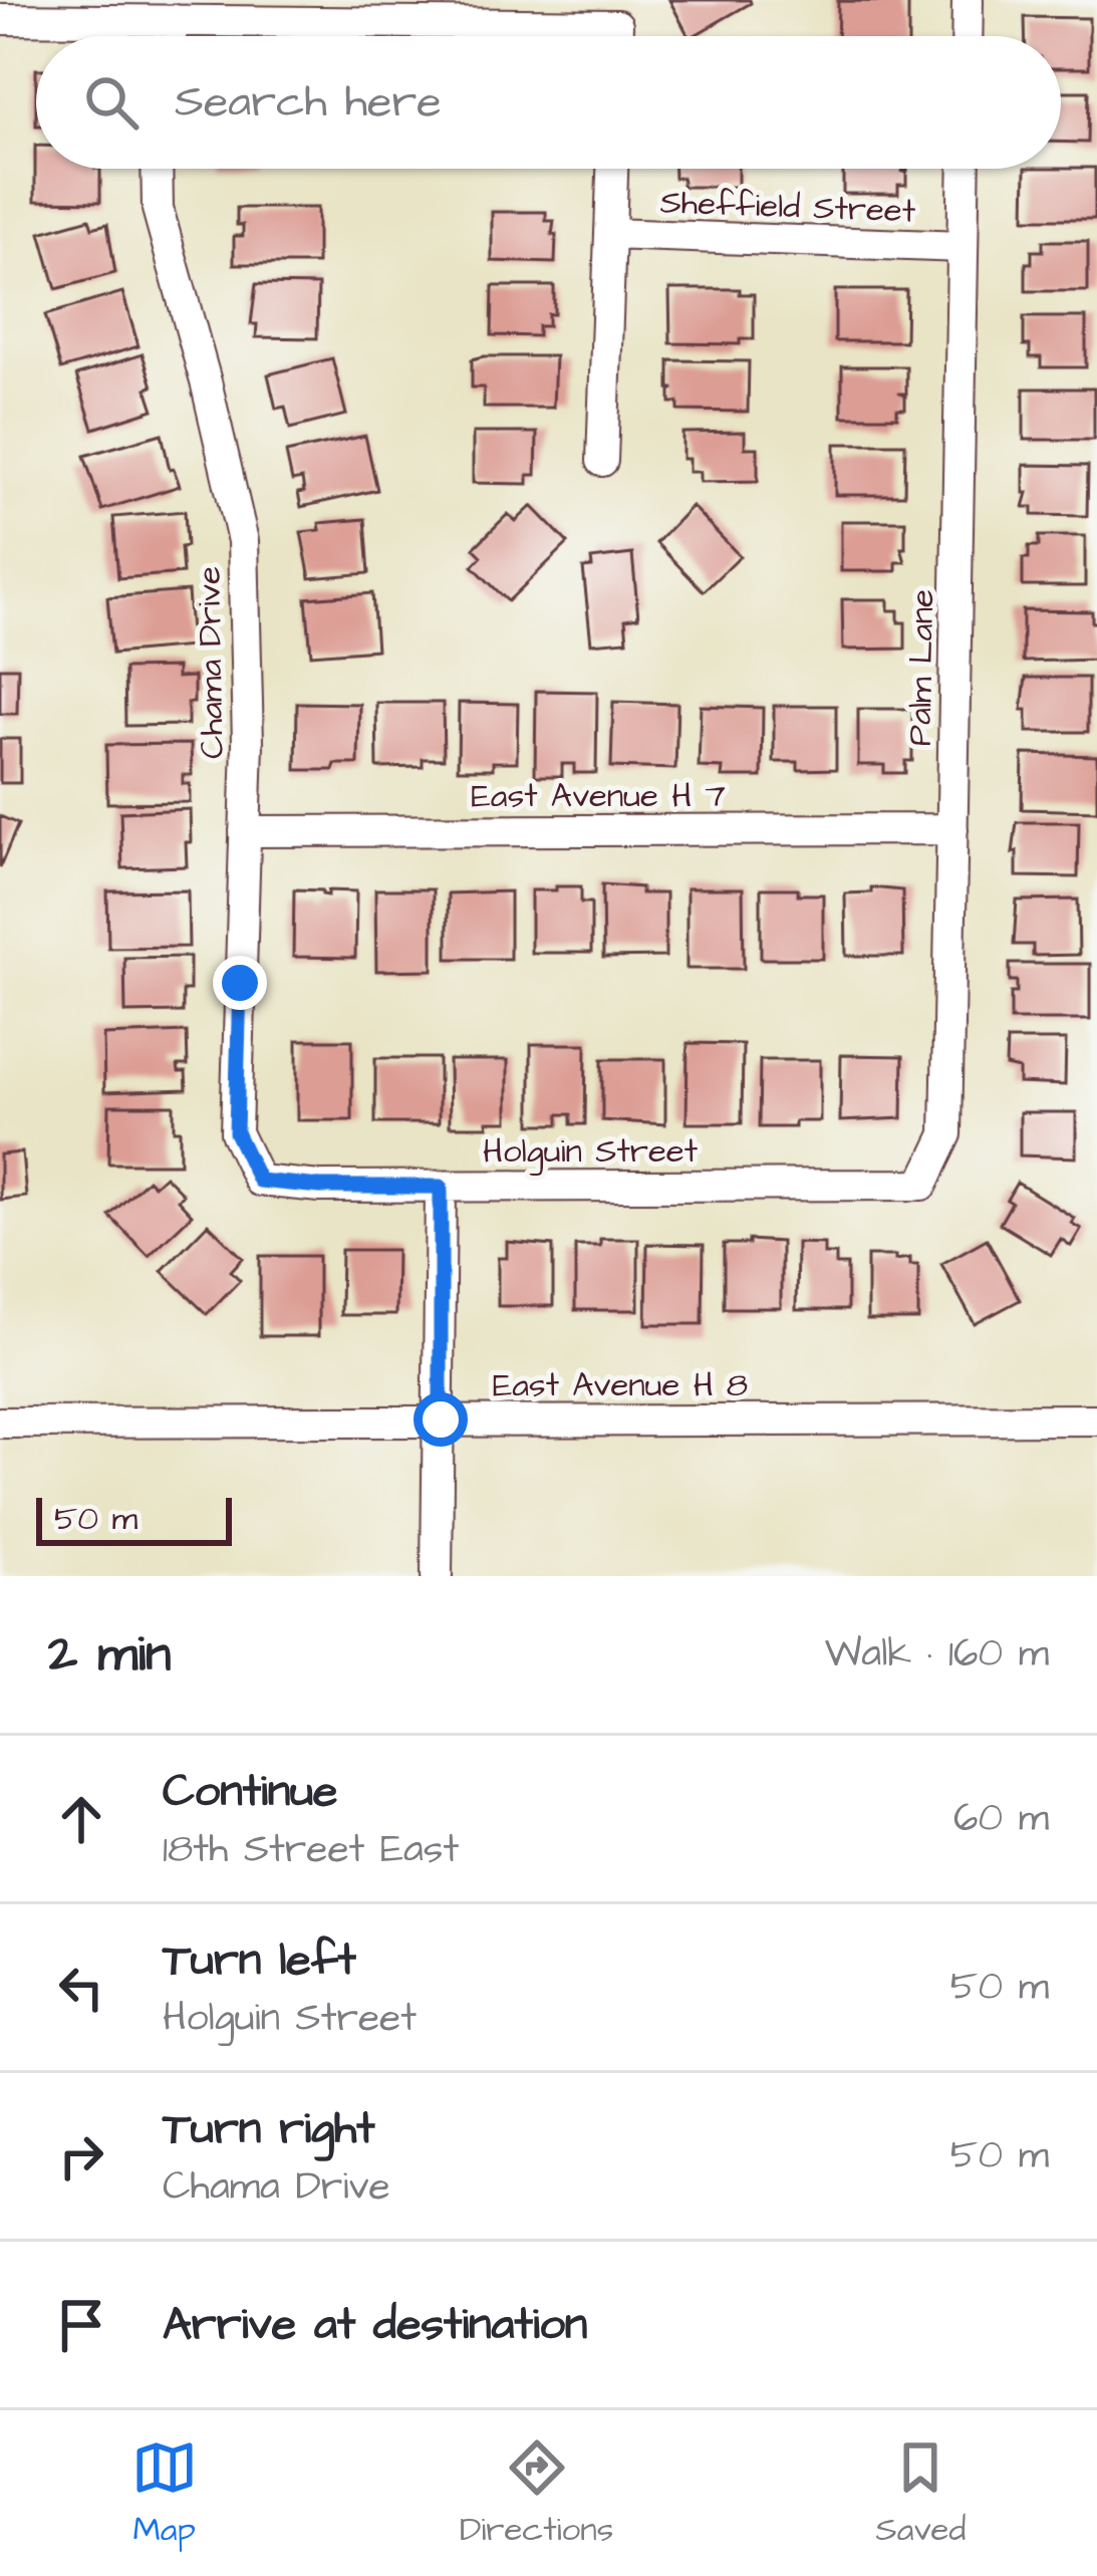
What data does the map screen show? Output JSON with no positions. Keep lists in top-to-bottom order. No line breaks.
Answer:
{"streets":{"street":["Sheffield Street","Chama Drive","Palm Lane","East Avenue H 7","Holguin Street","East Avenue H 8"]},"crossings":[["Sheffield Street","Palm Lane"],["Chama Drive","East Avenue H 7"],["Chama Drive","Holguin Street"],["Palm Lane","East Avenue H 7"],["Palm Lane","Holguin Street"]],"scale_bar":"50 m","page":{"search":"Search here","scale":"50 m","heading":["2 min","Walk · 160 m"],"list":[["Continue","18th Street East","60 m"],["Turn left","Holguin Street","50 m"],["Turn right","Chama Drive","50 m"],"Arrive at destination"],"nav":["Map","Directions","Saved"]}}
